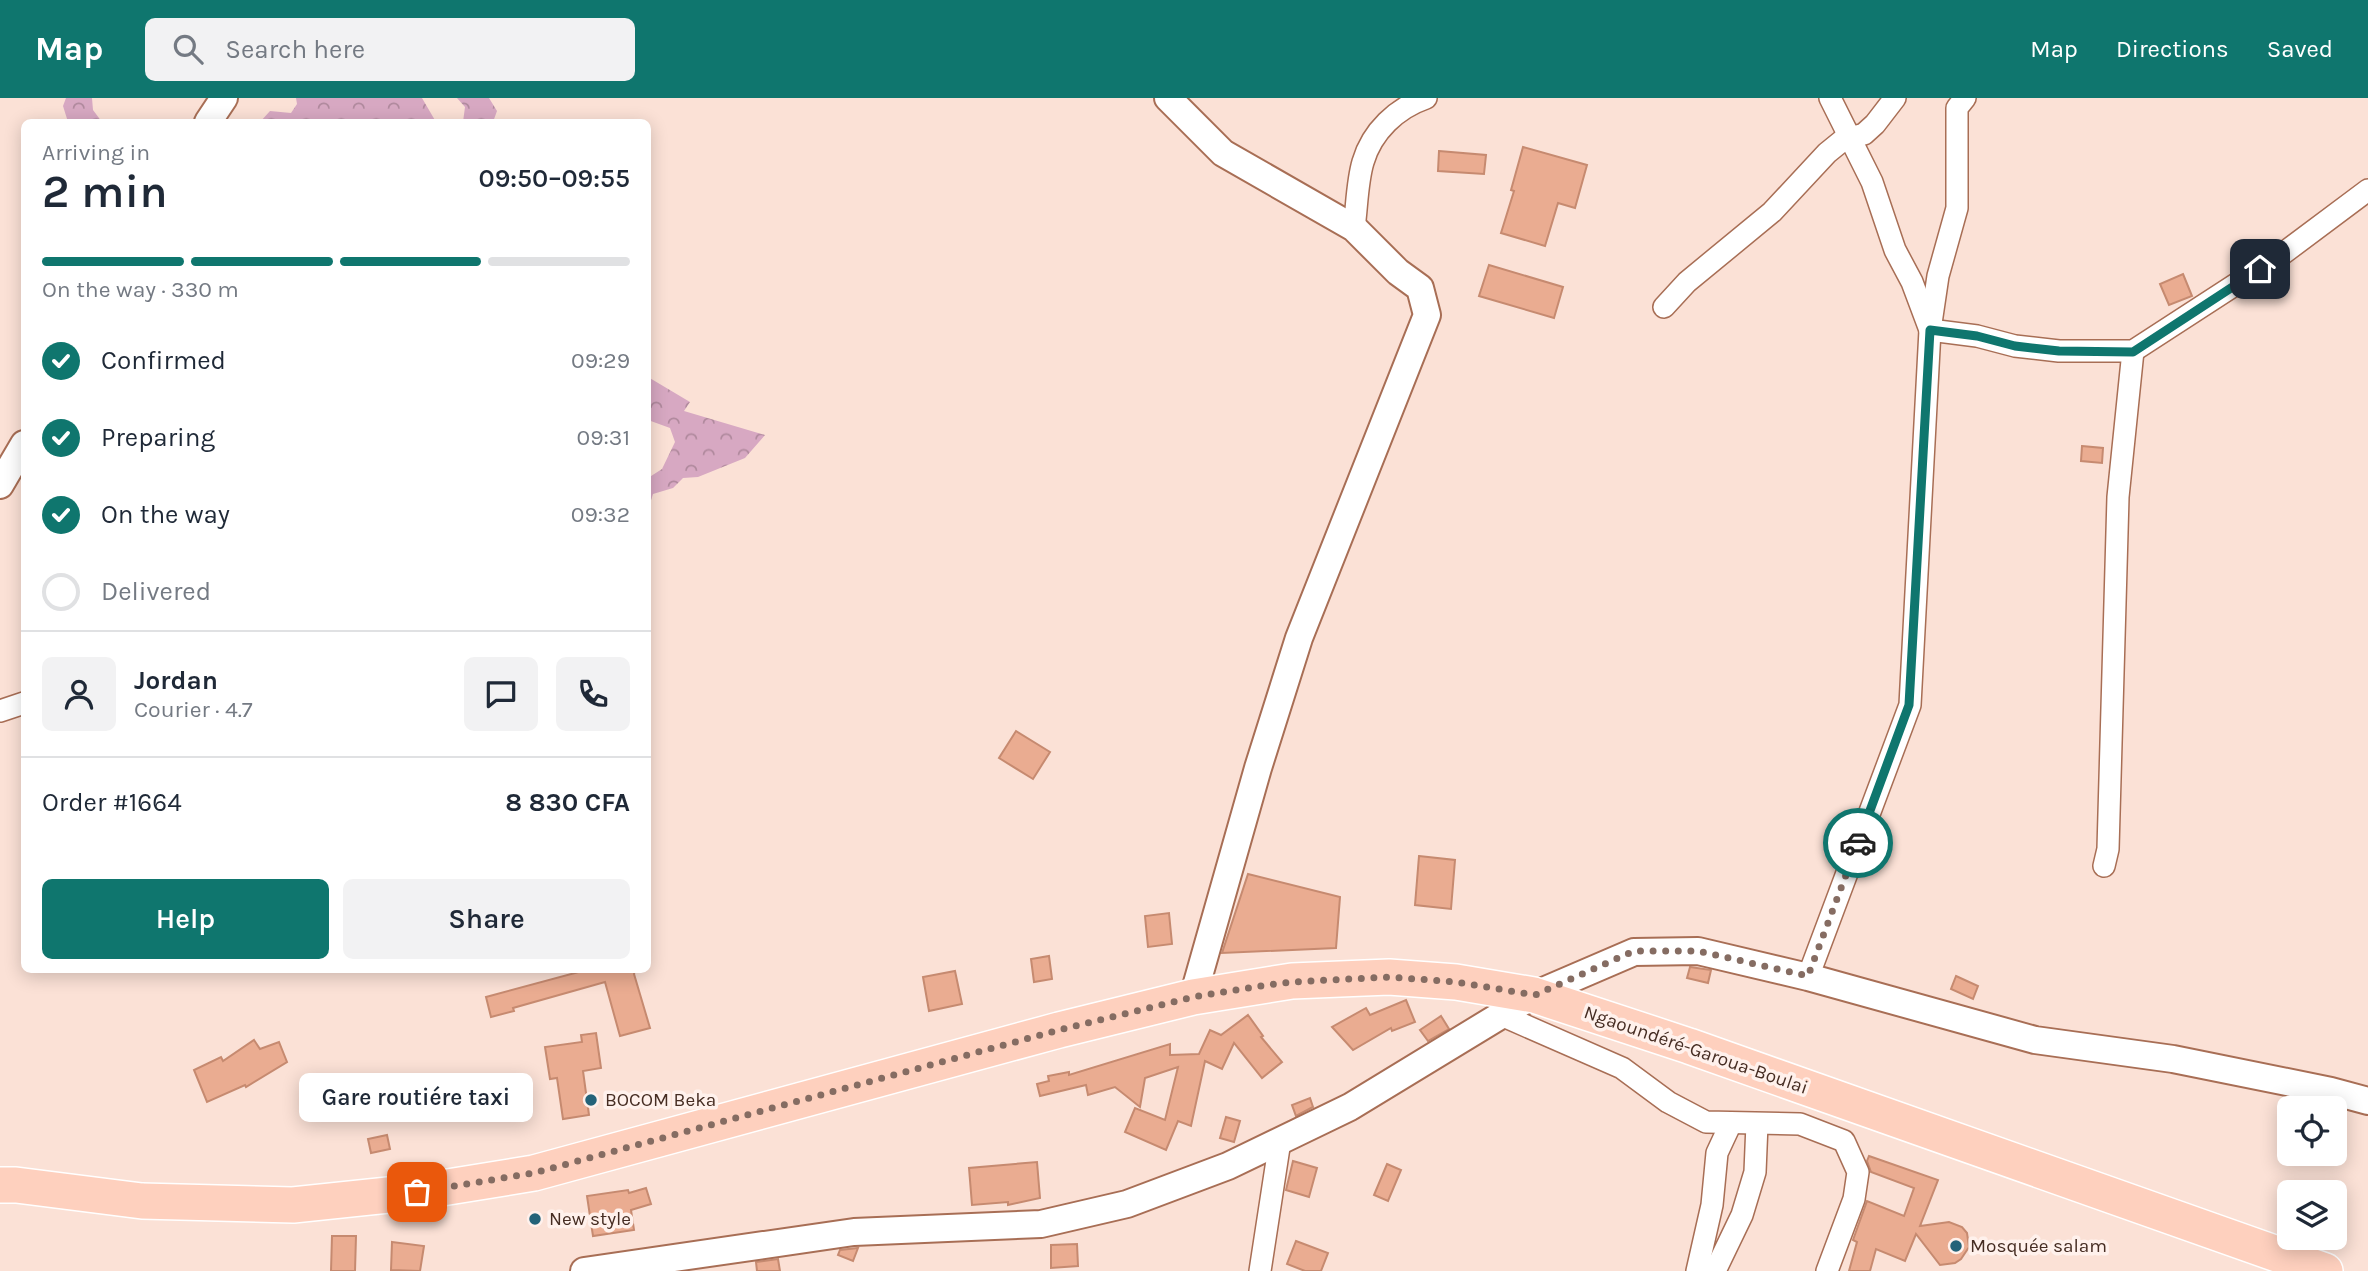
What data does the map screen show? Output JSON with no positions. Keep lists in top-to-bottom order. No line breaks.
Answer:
{"streets":{"highway":["Ngaoundéré-Garoua-Boulai"]},"places":["BOCOM Beka","Gare routiére taxi","New style","Mosquée salam"],"page":{"header":"Map","search":"Search here","nav":["Map","Directions","Saved"],"heading":["2 min","Arriving in","09:50–09:55"],"panel":["Jordan","Courier · 4.7","Order #1664","8 830 CFA"],"bar":"On the way · 330 m","list":[["Confirmed","09:29"],["Preparing","09:31"],["On the way","09:32"],"Delivered"],"buttons":["Help","Share"],"bubble":"Gare routiére taxi"}}
